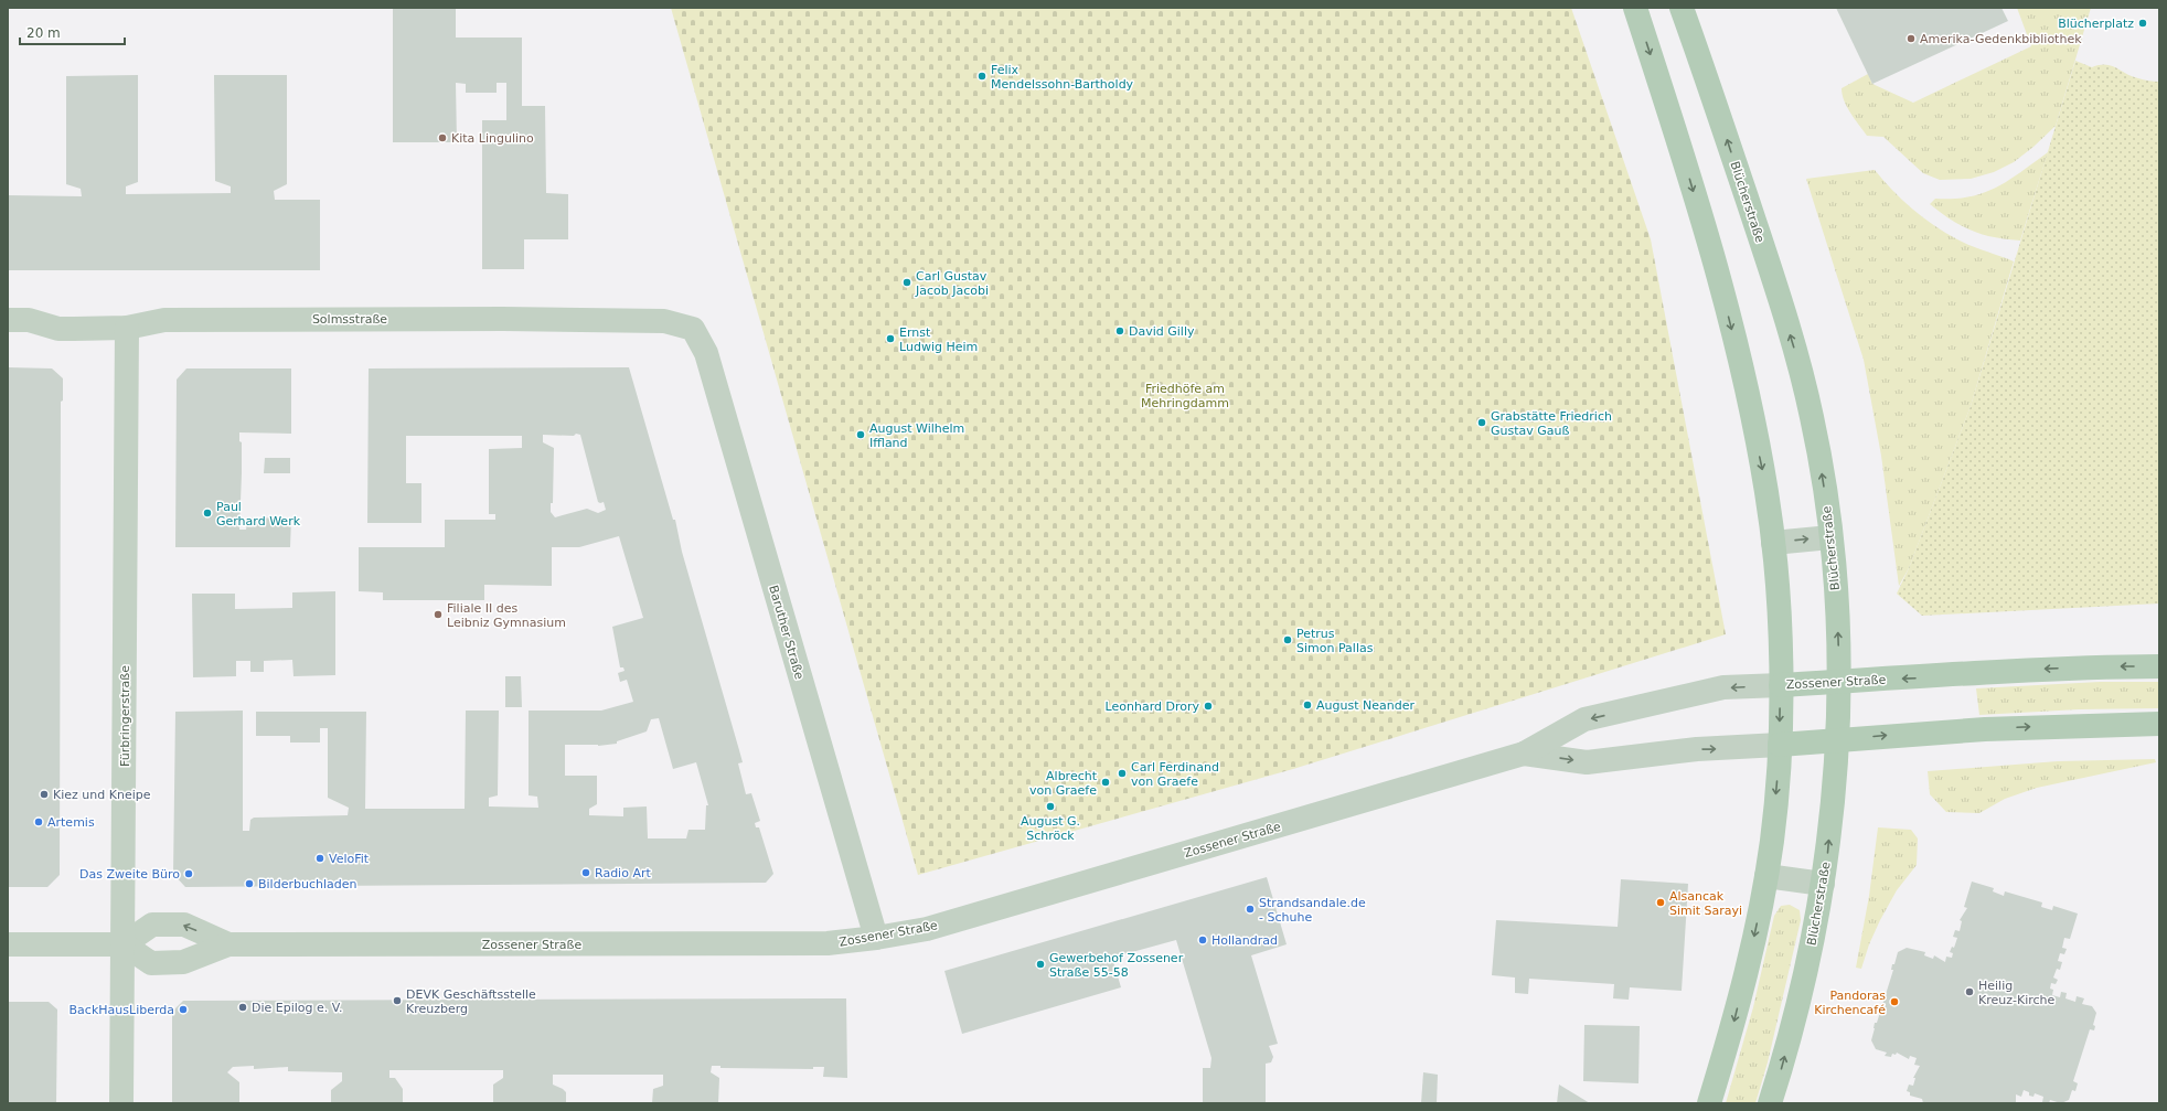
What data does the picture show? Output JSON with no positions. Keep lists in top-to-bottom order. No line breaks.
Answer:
{"streets":{"main road":["Blücherstraße","Zossener Straße"],"street":["Solmsstraße","Baruther Straße","Fürbringerstraße"]},"crossings":[["Blücherstraße","Zossener Straße"],["Solmsstraße","Baruther Straße"],["Solmsstraße","Fürbringerstraße"],["Baruther Straße","Zossener Straße"],["Zossener Straße","Fürbringerstraße"]],"parks":["Friedhöfe am Mehringdamm"],"places":["Blücherplatz","Amerika-Gedenkbibliothek","Felix Mendelssohn-Bartholdy","Kita Lingulino","Carl Gustav Jacob Jacobi","David Gilly","Ernst Ludwig Heim","Grabstätte Friedrich Gustav Gauß","August Wilhelm Iffland","Paul Gerhard Werk","Filiale II des Leibniz Gymnasium","Petrus Simon Pallas","August Neander","Leonhard Drory","Carl Ferdinand von Graefe","Albrecht von Graefe","Kiez und Kneipe","August G. Schröck","Artemis","VeloFit","Radio Art","Das Zweite Büro","Bilderbuchladen","Alsancak Simit Sarayi","Strandsandale.de - Schuhe","Hollandrad","Gewerbehof Zossener Straße 55-58","Heilig Kreuz-Kirche","DEVK Geschäftsstelle Kreuzberg","Pandoras Kirchencafé","Die Epilog e. V.","BackHausLiberda"],"scale_bar":"20 m"}
